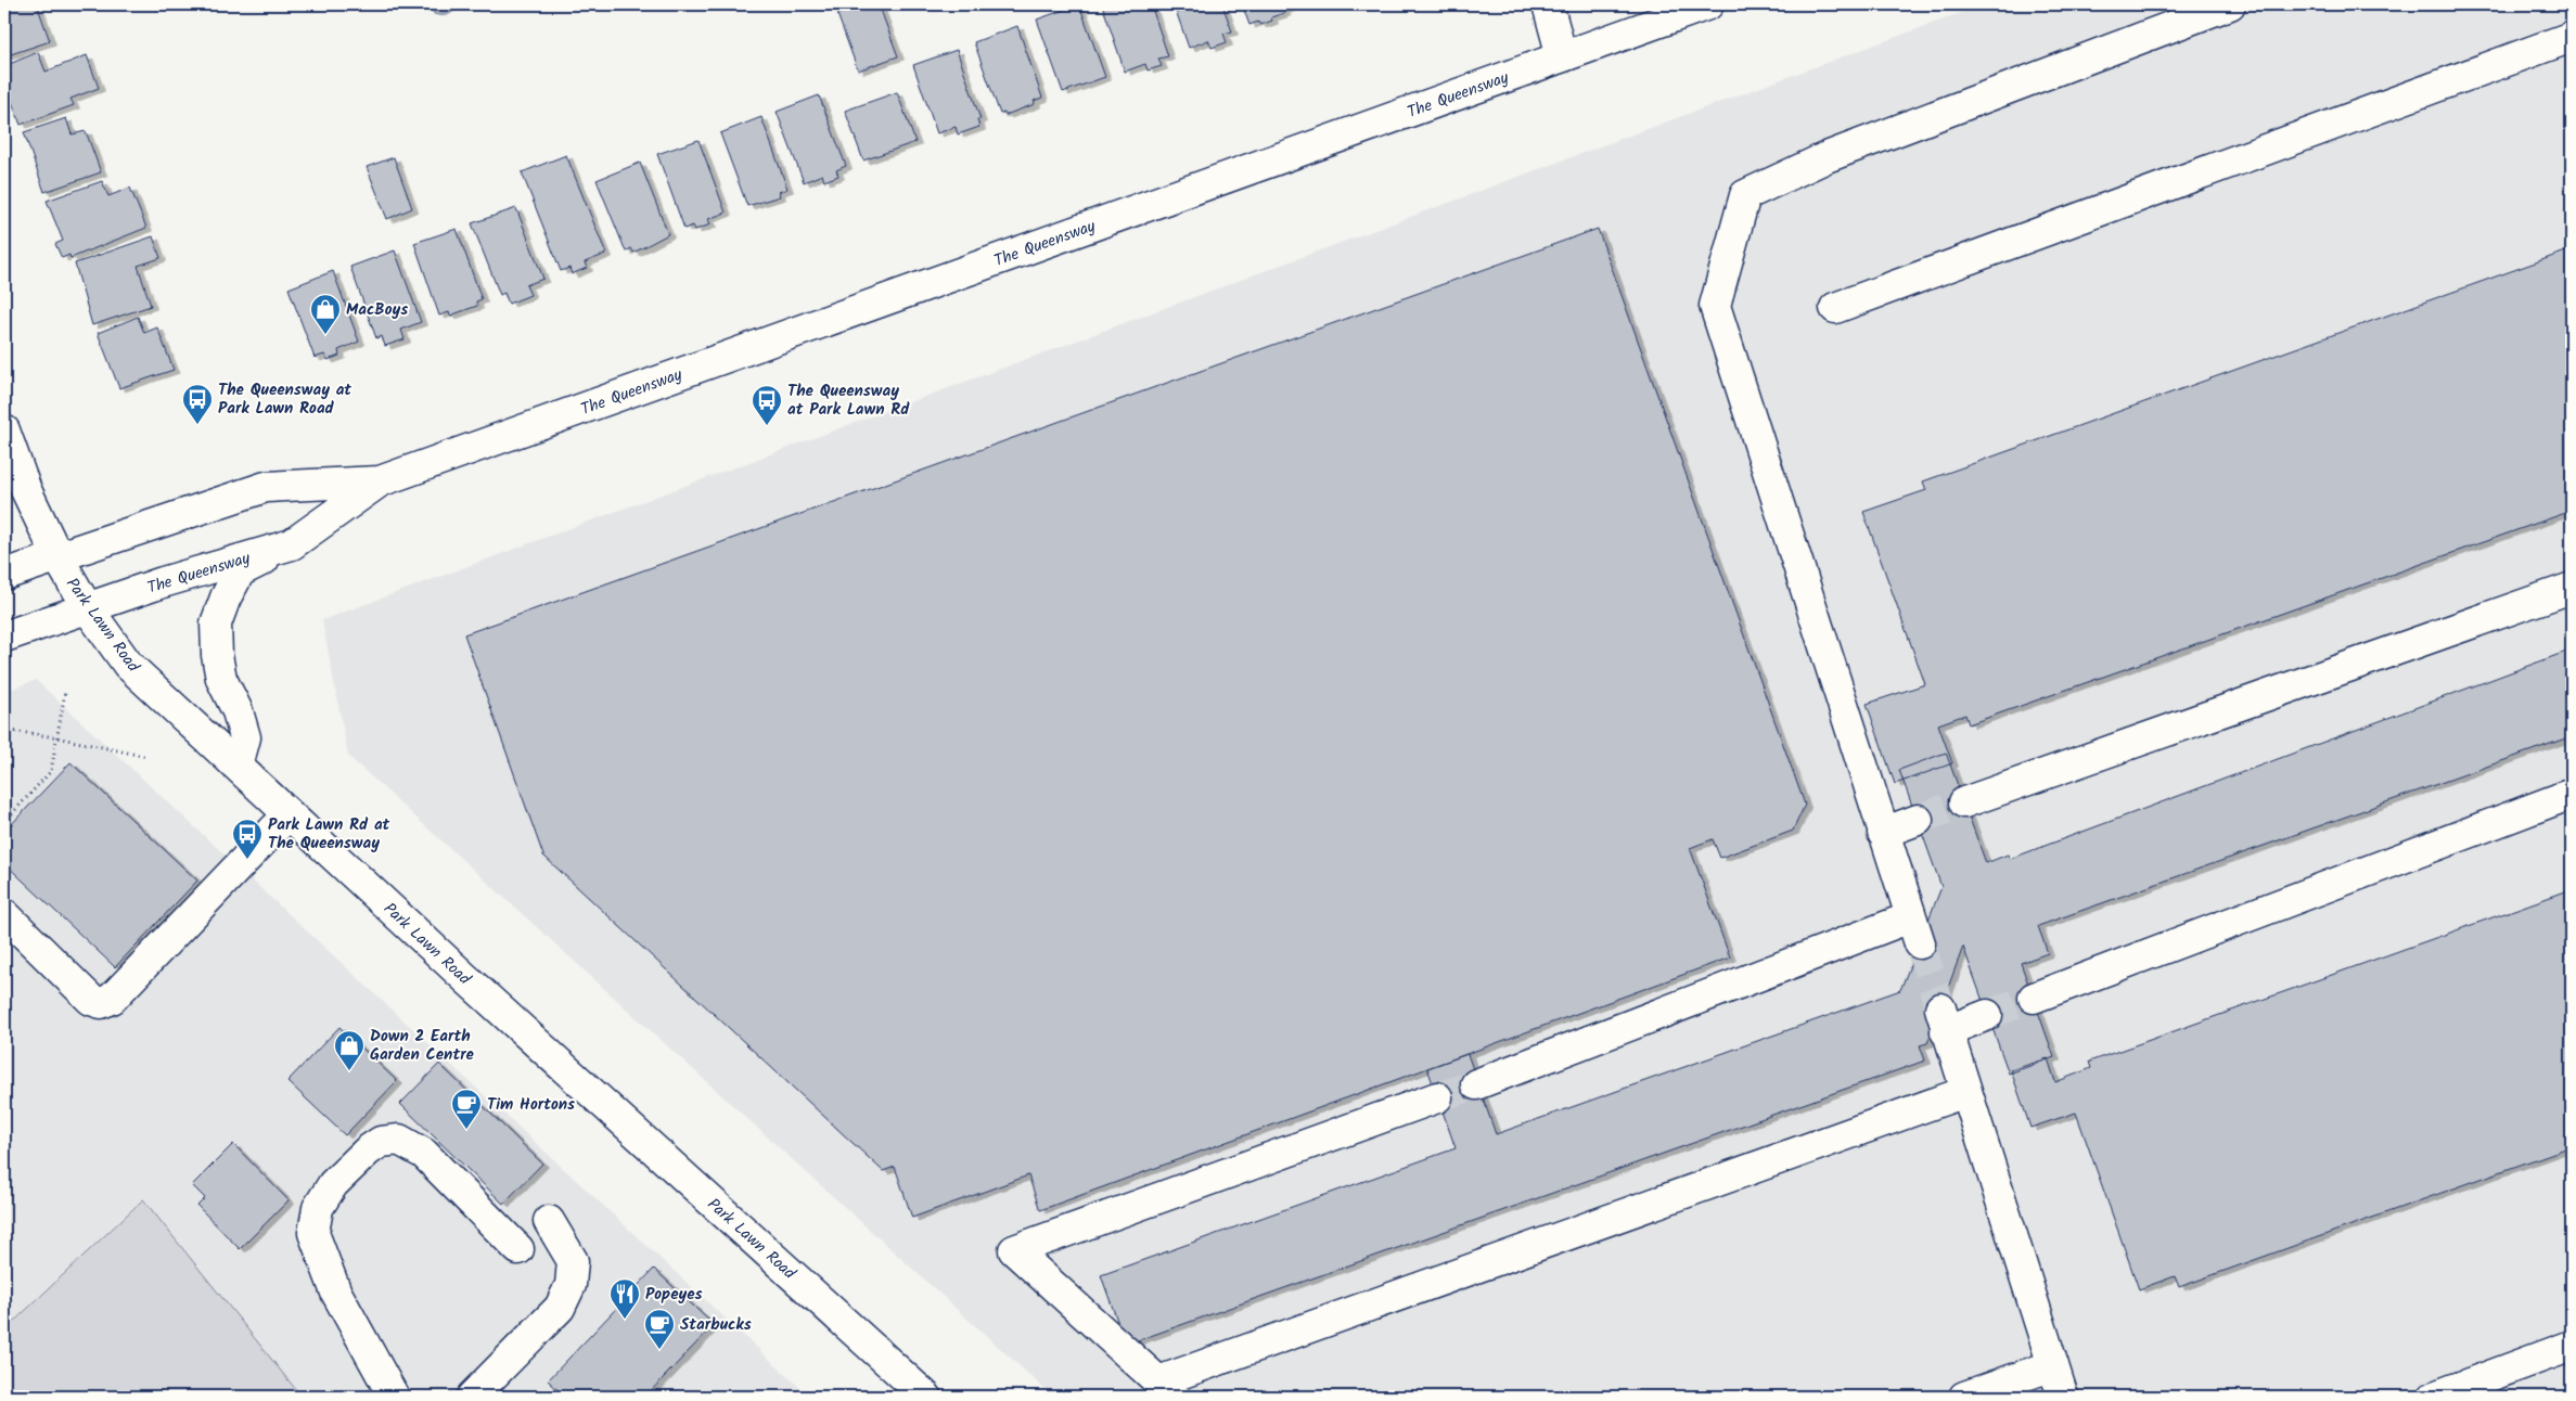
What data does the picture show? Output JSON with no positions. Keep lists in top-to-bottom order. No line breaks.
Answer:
{"streets":{"main road":["The Queensway","Park Lawn Road"]},"crossings":[["The Queensway","Park Lawn Road"]],"places":{"shop":["MacBoys","Down 2 Earth Garden Centre"],"bus stop":["The Queensway at Park Lawn Road","The Queensway at Park Lawn Rd","Park Lawn Rd at The Queensway"],"cafe":["Tim Hortons","Starbucks"],"restaurant":["Popeyes"]}}
